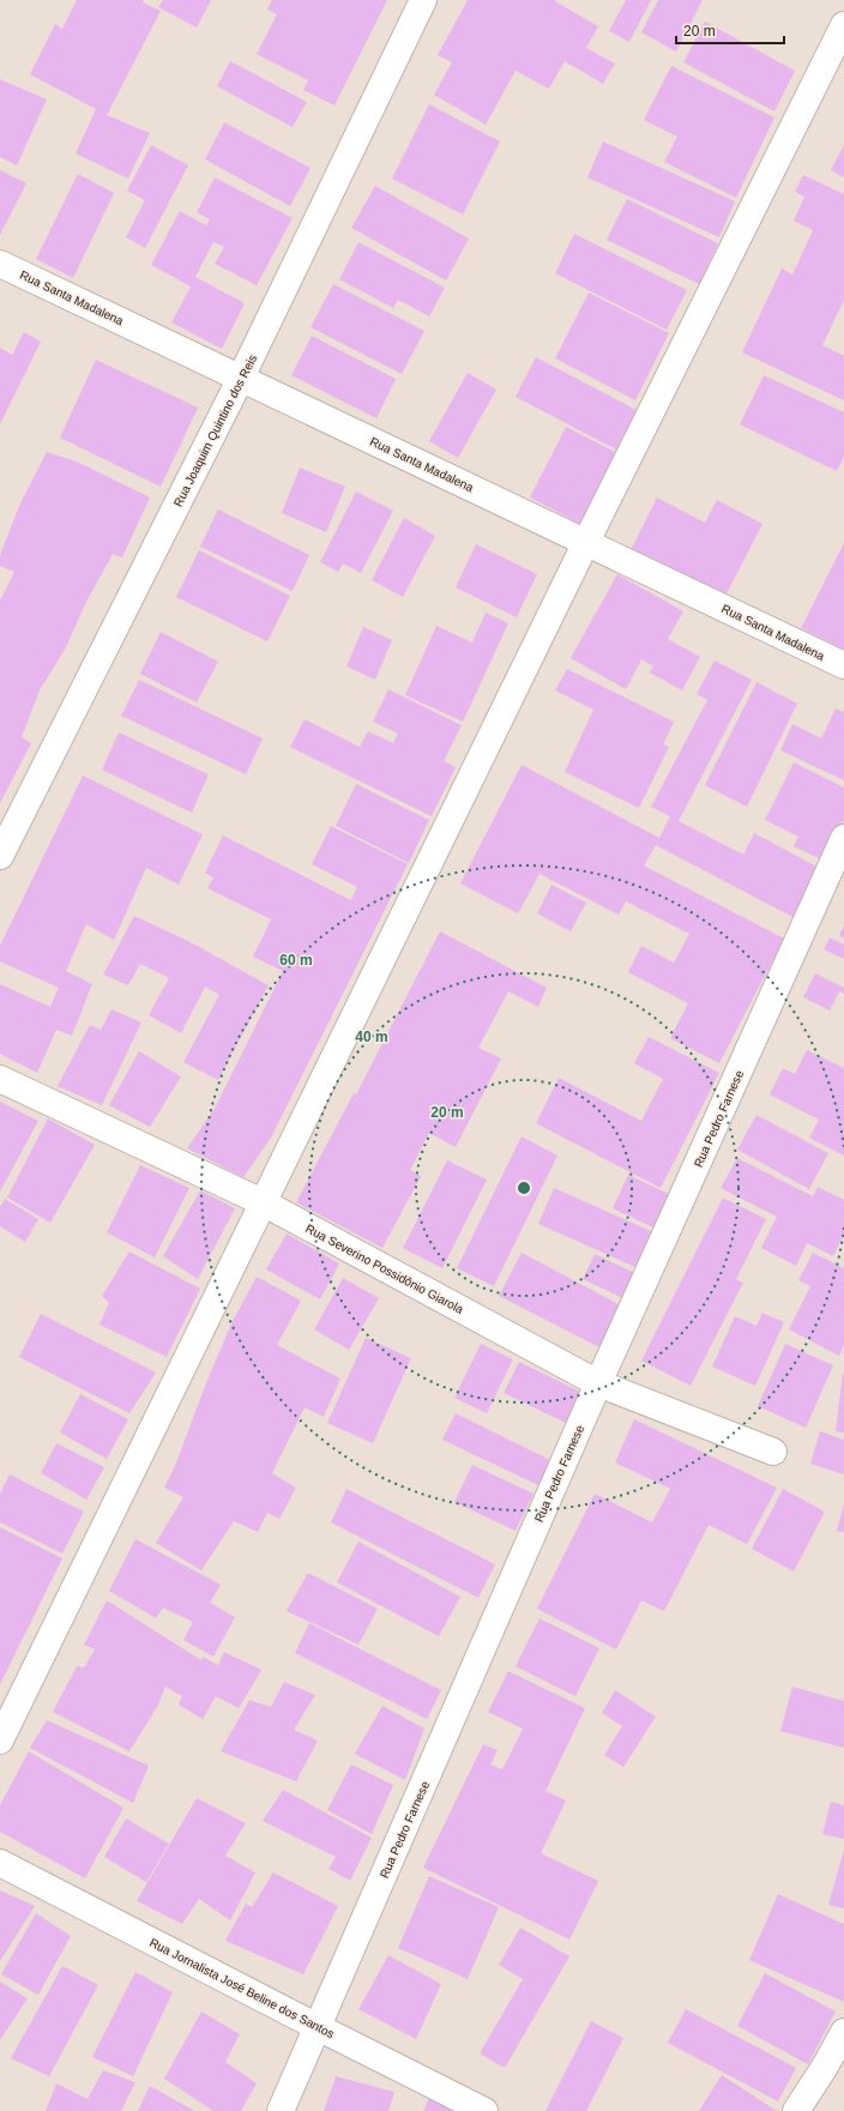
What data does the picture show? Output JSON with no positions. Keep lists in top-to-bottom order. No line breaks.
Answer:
{"streets":{"street":["Rua Santa Madalena","Rua Joaquim Quintino dos Reis","Rua Pedro Farnese","Rua Severino Possidônio Giarola","Rua Jornalista José Beline dos Santos"]},"crossings":[["Rua Santa Madalena","Rua Joaquim Quintino dos Reis"],["Rua Pedro Farnese","Rua Severino Possidônio Giarola"],["Rua Pedro Farnese","Rua Jornalista José Beline dos Santos"]],"scale_bar":"20 m","rings":["60 m","40 m","20 m"]}
